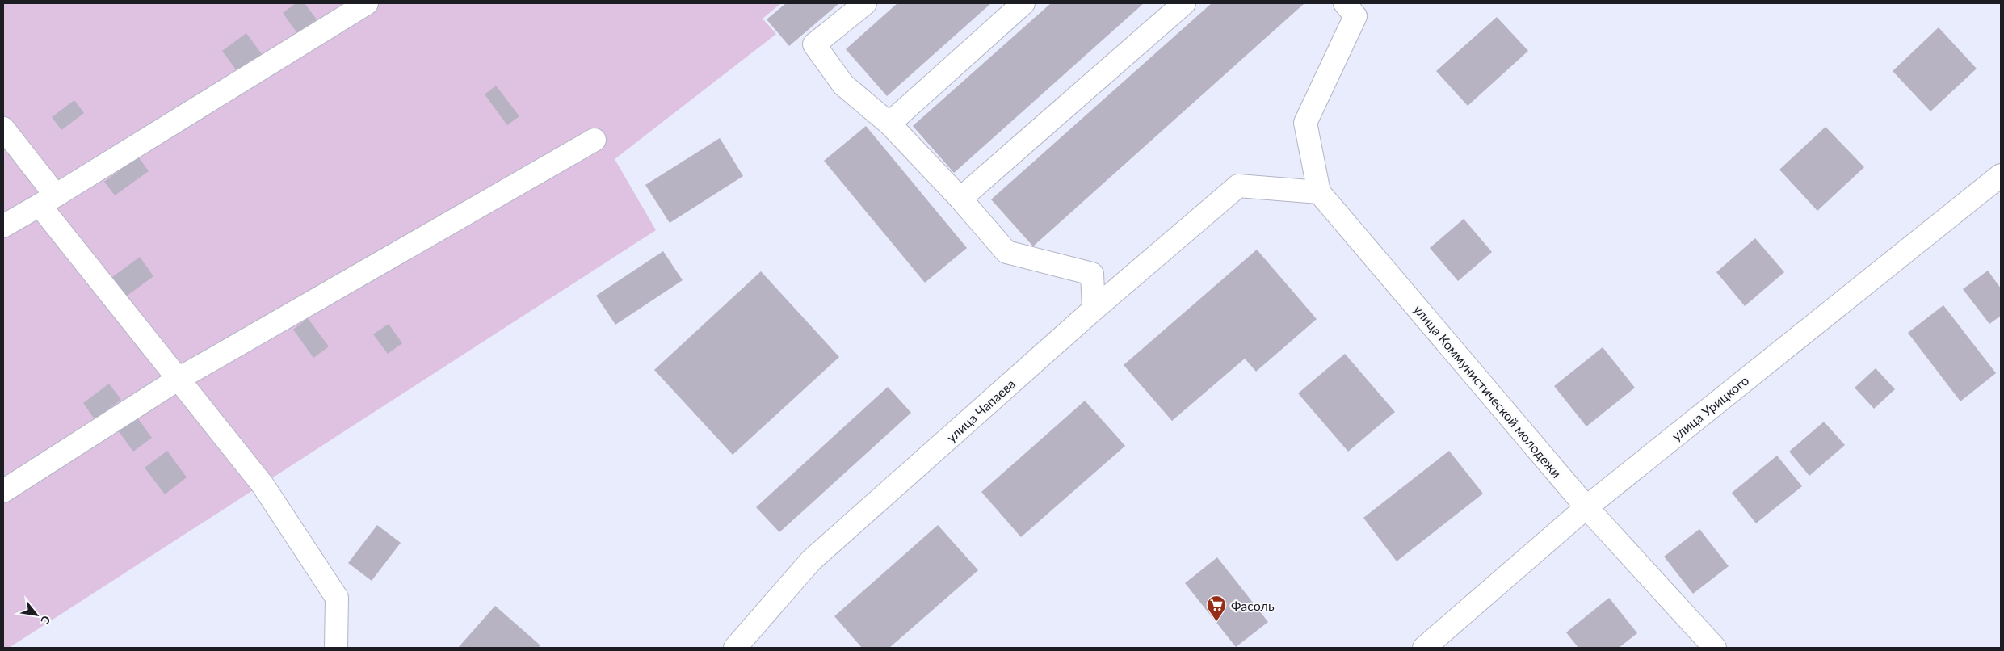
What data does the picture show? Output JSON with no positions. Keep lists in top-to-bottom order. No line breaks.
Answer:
{"streets":{"street":["улица Коммунистической молодежи","улица Урицкого","улица Чапаева"]},"crossings":[["улица Коммунистической молодежи","улица Урицкого"],["улица Коммунистической молодежи","улица Чапаева"]],"places":{"supermarket":["Фасоль"]},"north":"bottom right"}
